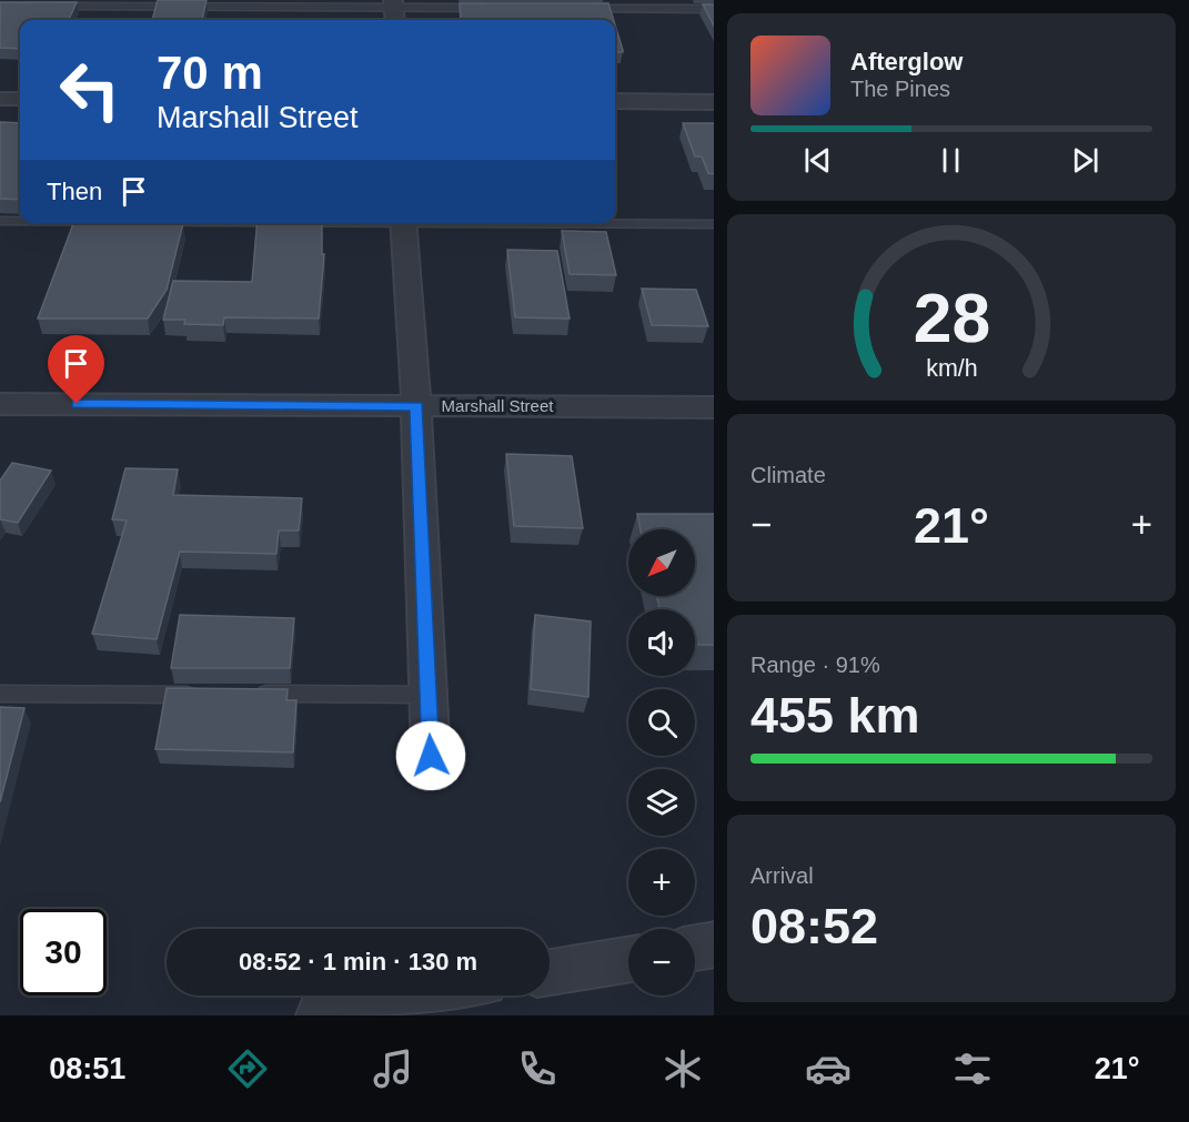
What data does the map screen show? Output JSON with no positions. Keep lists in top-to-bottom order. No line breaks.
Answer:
{"streets":{"street":["Marshall Street"]},"north":"bottom left","page":{"turn":["70 m","Marshall Street"],"song":["Afterglow","The Pines"],"then":"Then","tile":["Climate",["Range · 91%","455 km"],["Arrival","08:52"]],"heat":["−","21°","+"],"map_buttons":["+","−"],"limit":"30","trip":"08:52 · 1 min · 130 m","tabs":["08:51","21°"],"gauge":["28","km/h"]}}
